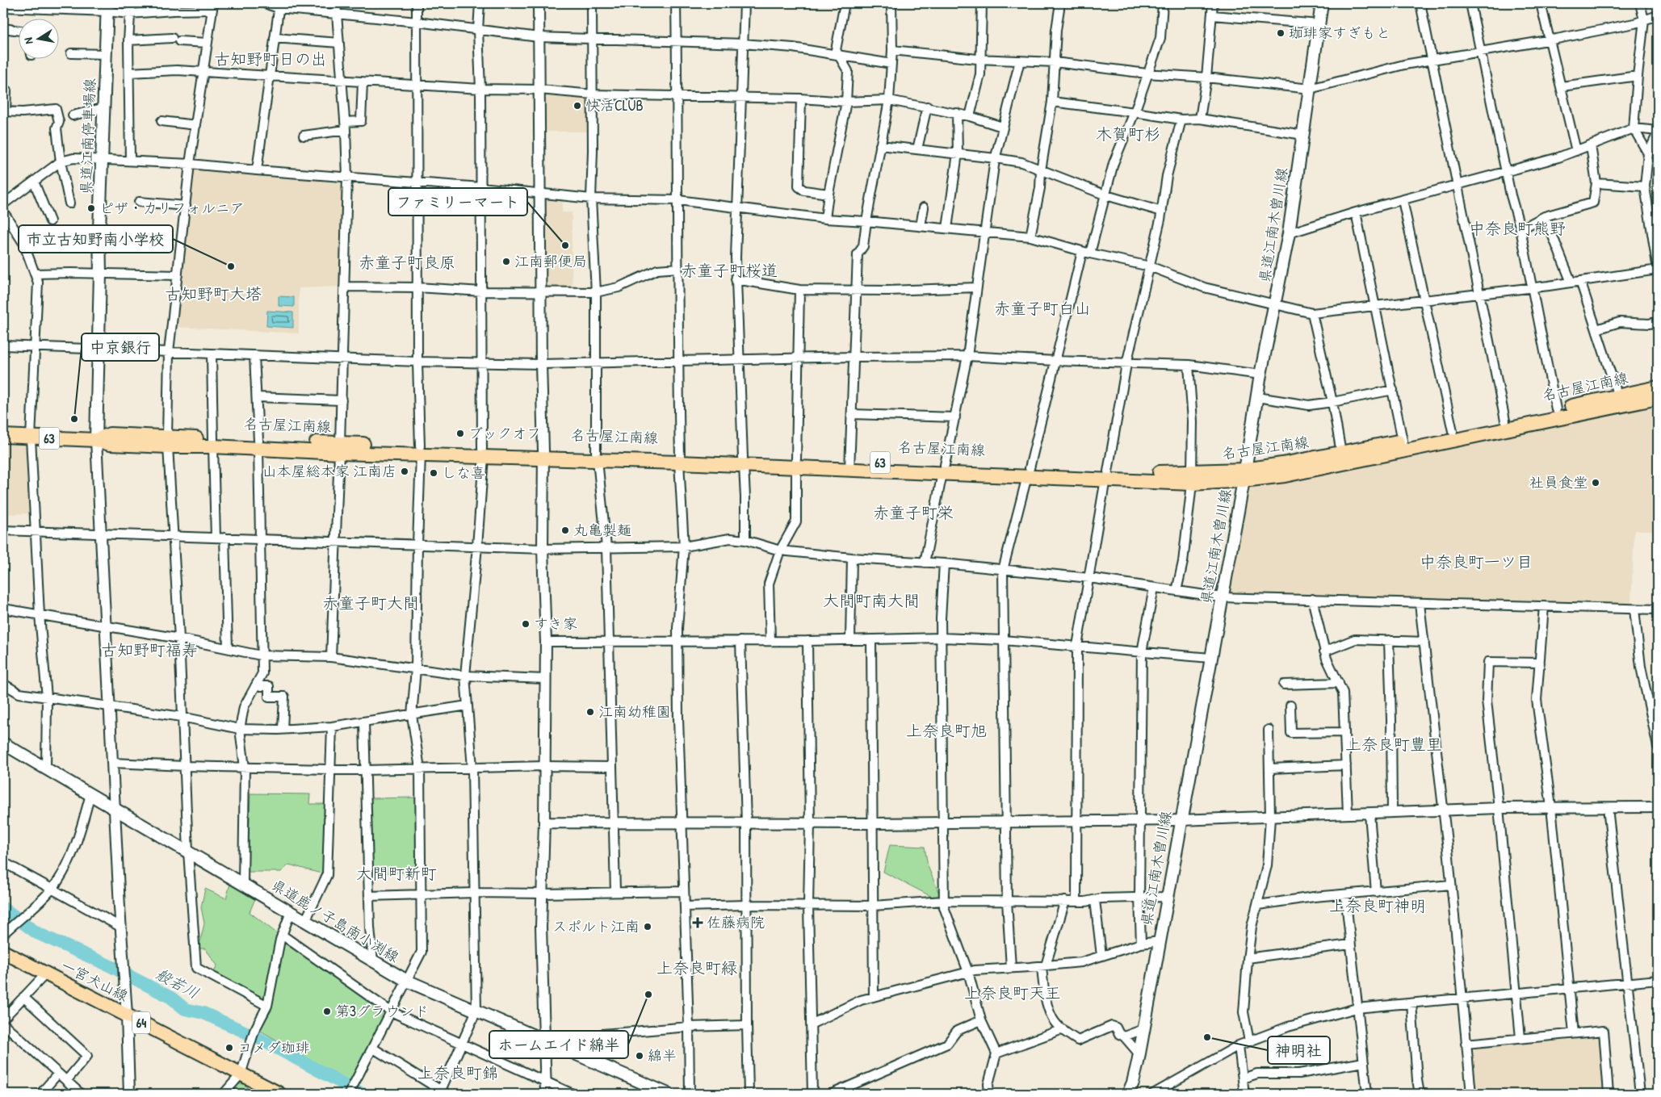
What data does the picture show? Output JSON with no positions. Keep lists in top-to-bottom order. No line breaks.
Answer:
{"streets":{"main road":["県道江南停車場線","県道江南木曽川線","名古屋江南線","63","県道鹿ノ子島南小渕線","一宮犬山線","64"]},"crossings":[["県道江南停車場線","名古屋江南線"],["県道江南木曽川線","名古屋江南線"]],"districts":["古知野町日の出","木賀町杉","中奈良町熊野","赤童子町良原","赤童子町桜道","古知野町大塔","赤童子町白山","赤童子町栄","中奈良町一ツ目","大間町南大間","赤童子町大間","古知野町福寿","上奈良町旭","上奈良町豊里","大間町新町","上奈良町神明","上奈良町緑","上奈良町天王","上奈良町錦"],"water":["般若川"],"places":{"other":["珈琲家すぎもと","快活CLUB","ピザ・カリフォルニア","ファミリーマート","江南郵便局","市立古知野南小学校","中京銀行","ブックオフ","山本屋総本家 江南店","しな喜","社員食堂","丸亀製麺","すき家","江南幼稚園","スポルト江南","ホームエイド綿半","第3グラウンド","神明社","コメダ珈琲","綿半"],"health":["佐藤病院"]},"north":"left"}
